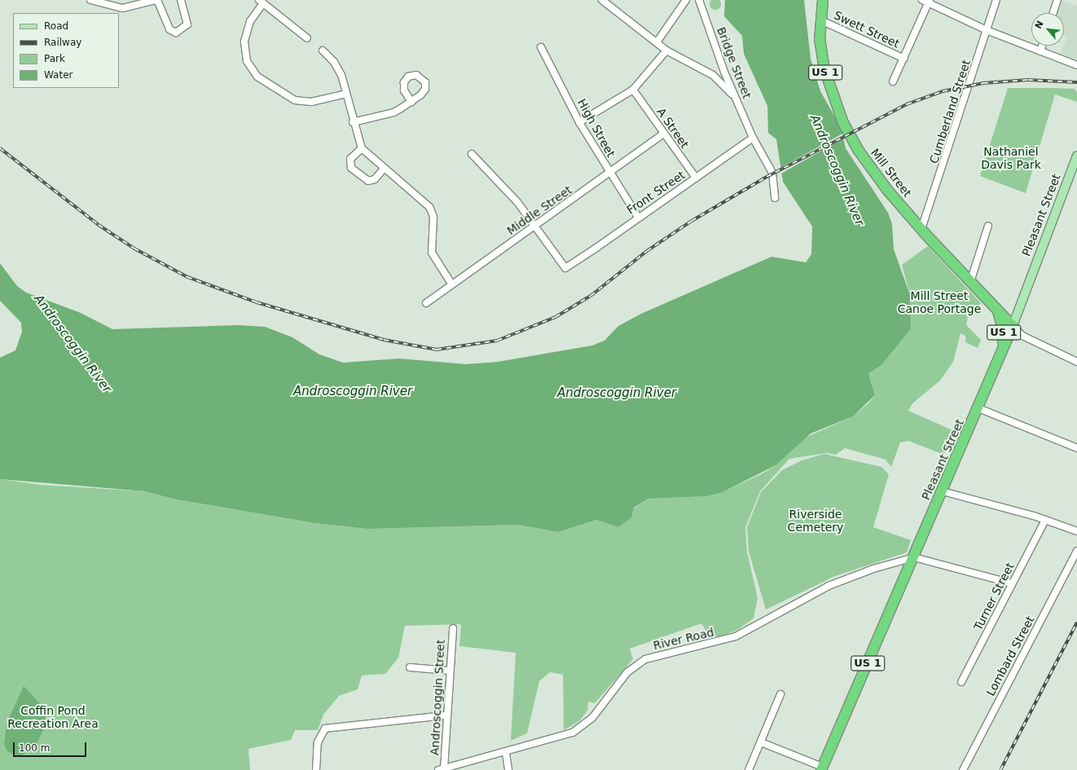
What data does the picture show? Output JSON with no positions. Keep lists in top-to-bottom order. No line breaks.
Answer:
{"streets":{"highway":["US 1","Mill Street","Pleasant Street"],"street":["Swett Street","Bridge Street","Cumberland Street","High Street","A Street","Front Street","Middle Street","Turner Street","River Road","Lombard Street","Androscoggin Street"]},"crossings":[["Swett Street","Mill Street"],["Bridge Street","Front Street"],["US 1","Mill Street"],["US 1","Pleasant Street"],["Cumberland Street","Mill Street"],["High Street","Front Street"],["High Street","Middle Street"],["A Street","Front Street"],["A Street","Middle Street"],["Mill Street","Pleasant Street"],["Front Street","Middle Street"],["Pleasant Street","River Road"],["River Road","Androscoggin Street"]],"water":["Androscoggin River"],"parks":["Nathaniel Davis Park","Mill Street Canoe Portage","Riverside Cemetery","Coffin Pond Recreation Area"],"legend":["Road","Railway","Park","Water"],"scale_bar":"100 m","north":"top left"}
